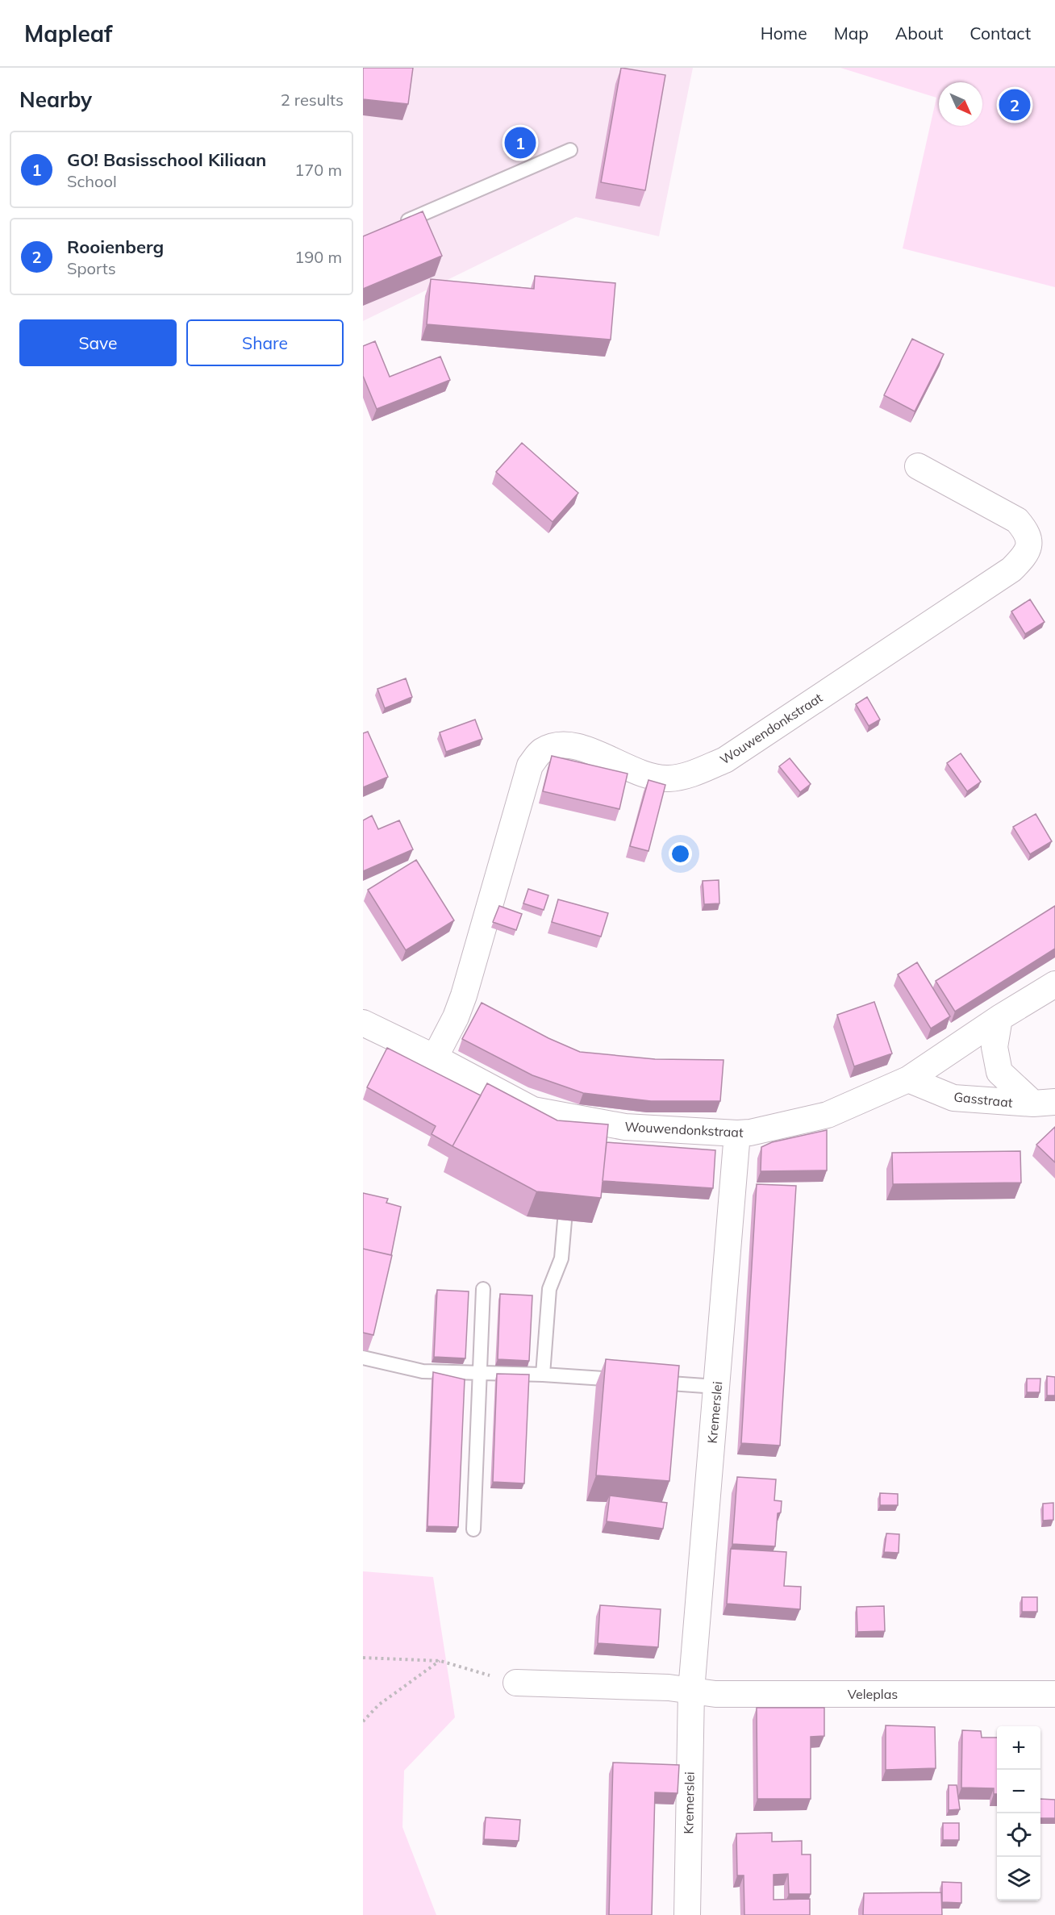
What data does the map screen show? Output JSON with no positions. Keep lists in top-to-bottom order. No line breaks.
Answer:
{"streets":{"street":["Wouwendonkstraat","Gasstraat","Kremerslei","Veleplas"]},"crossings":[["Wouwendonkstraat","Gasstraat"],["Wouwendonkstraat","Kremerslei"],["Kremerslei","Veleplas"]],"north":"bottom right","page":{"header":"Mapleaf","nav":["Home","Map","About","Contact"],"heading":["Nearby","2 results"],"pins":["2","1"],"list":[{"mark":"1","name":"GO! Basisschool Kiliaan","note":"School","value":"170 m"},{"mark":"2","name":"Rooienberg","note":"Sports","value":"190 m"}],"buttons":["Save","Share"],"map_buttons":["+","−"]}}
